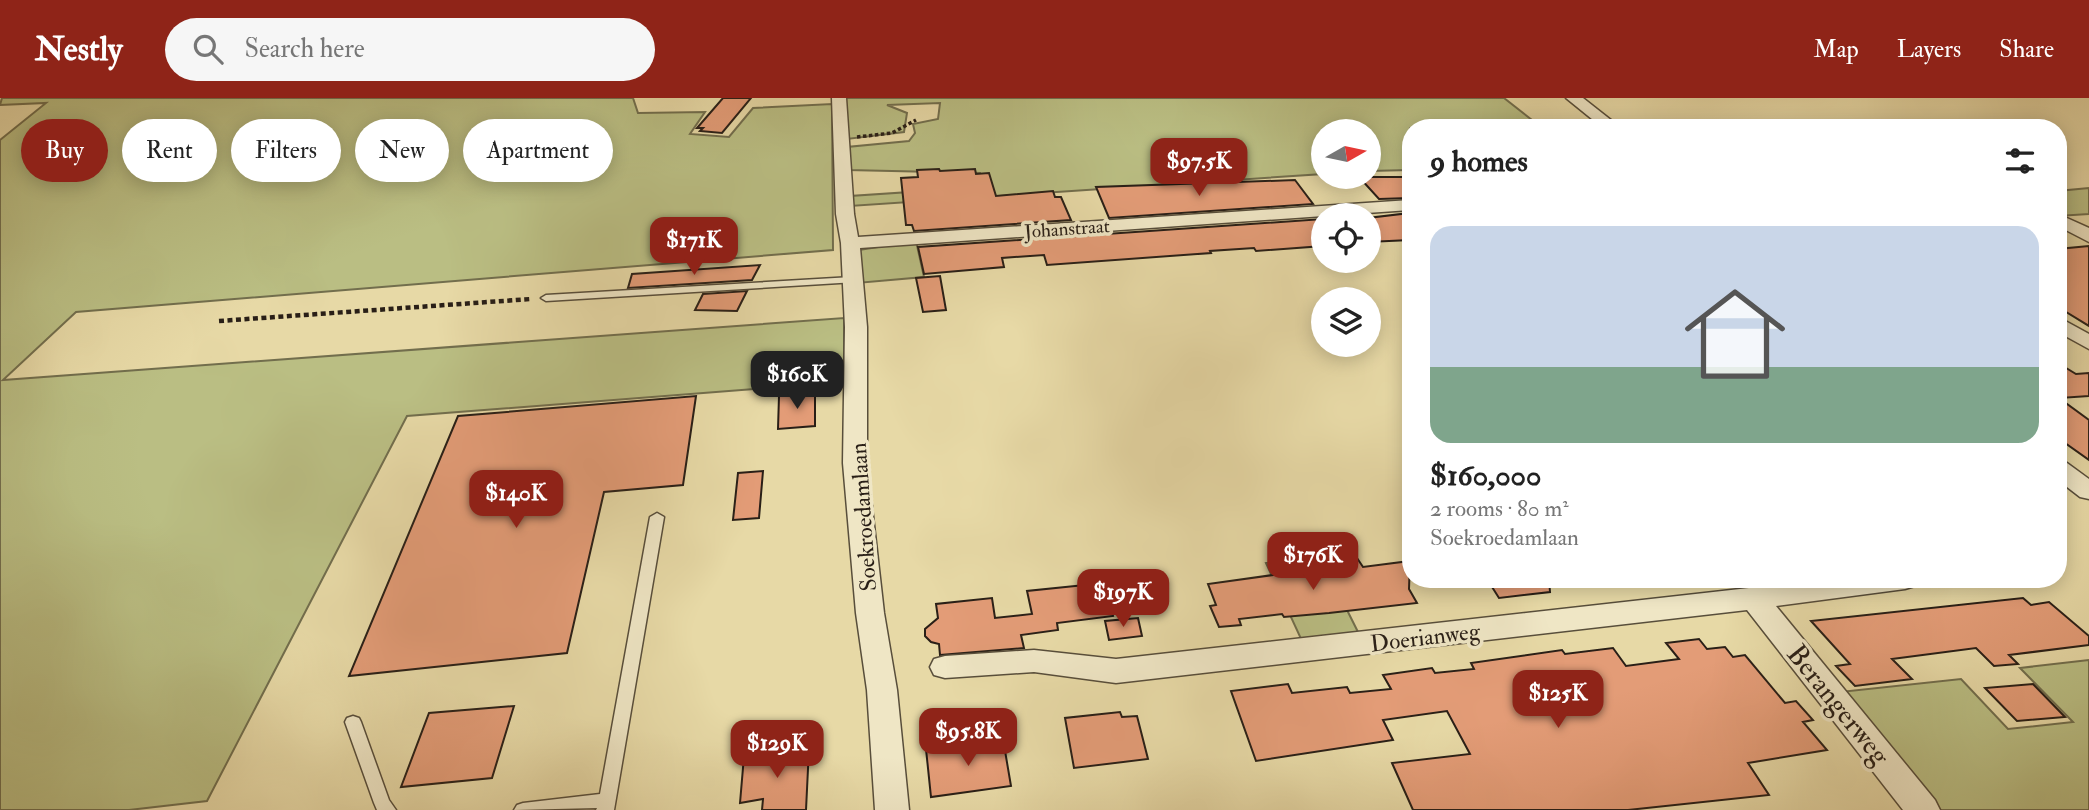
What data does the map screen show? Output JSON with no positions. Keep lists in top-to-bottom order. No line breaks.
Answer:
{"streets":{"street":["Johanstraat","Soekroedamlaan","Doerianweg","Berangerweg"]},"crossings":[["Johanstraat","Soekroedamlaan"],["Doerianweg","Berangerweg"]],"north":"right","page":{"header":"Nestly","search":"Search here","nav":["Map","Layers","Share"],"chip":["Buy","Rent","Filters","New","Apartment"],"heading":"9 homes","price":["$97.5K","$171K","$160K","$140K","$176K","$197K","$125K","$95.8K","$129K"],"list":[{"name":"$160,000","note":"2 rooms · 80 m² · Soekroedamlaan"}]}}
